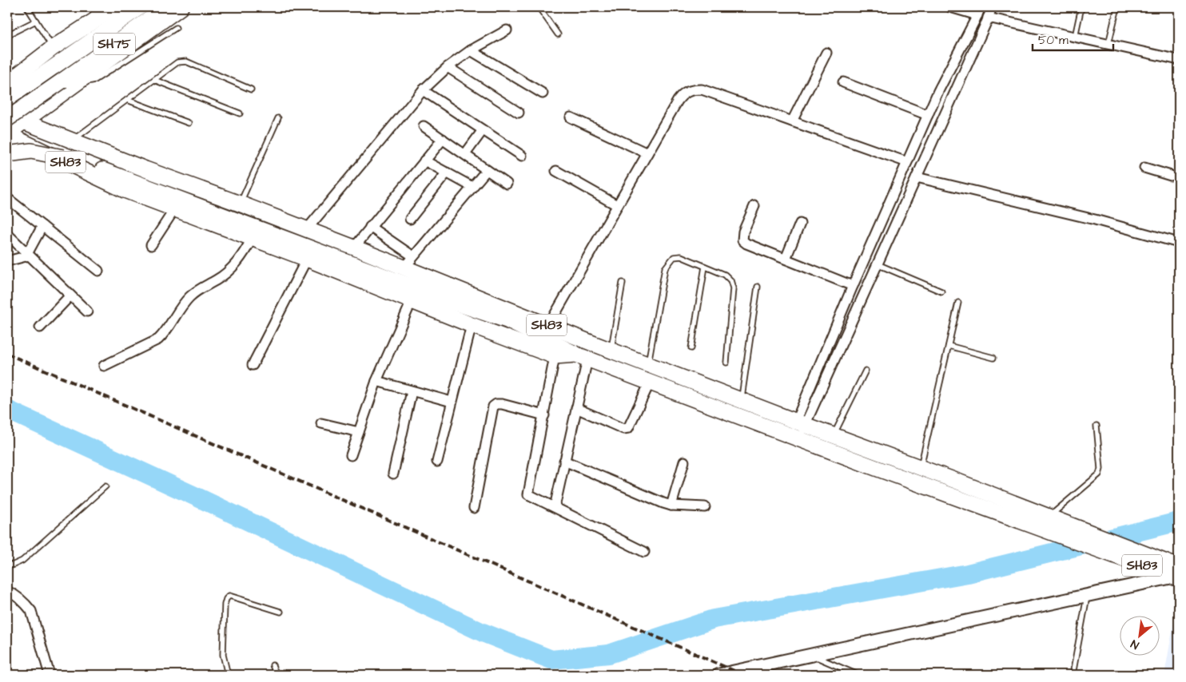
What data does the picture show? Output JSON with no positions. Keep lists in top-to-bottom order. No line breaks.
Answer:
{"streets":{"main road":["SH75","SH83"]},"scale_bar":"50 m","north":"bottom left"}
